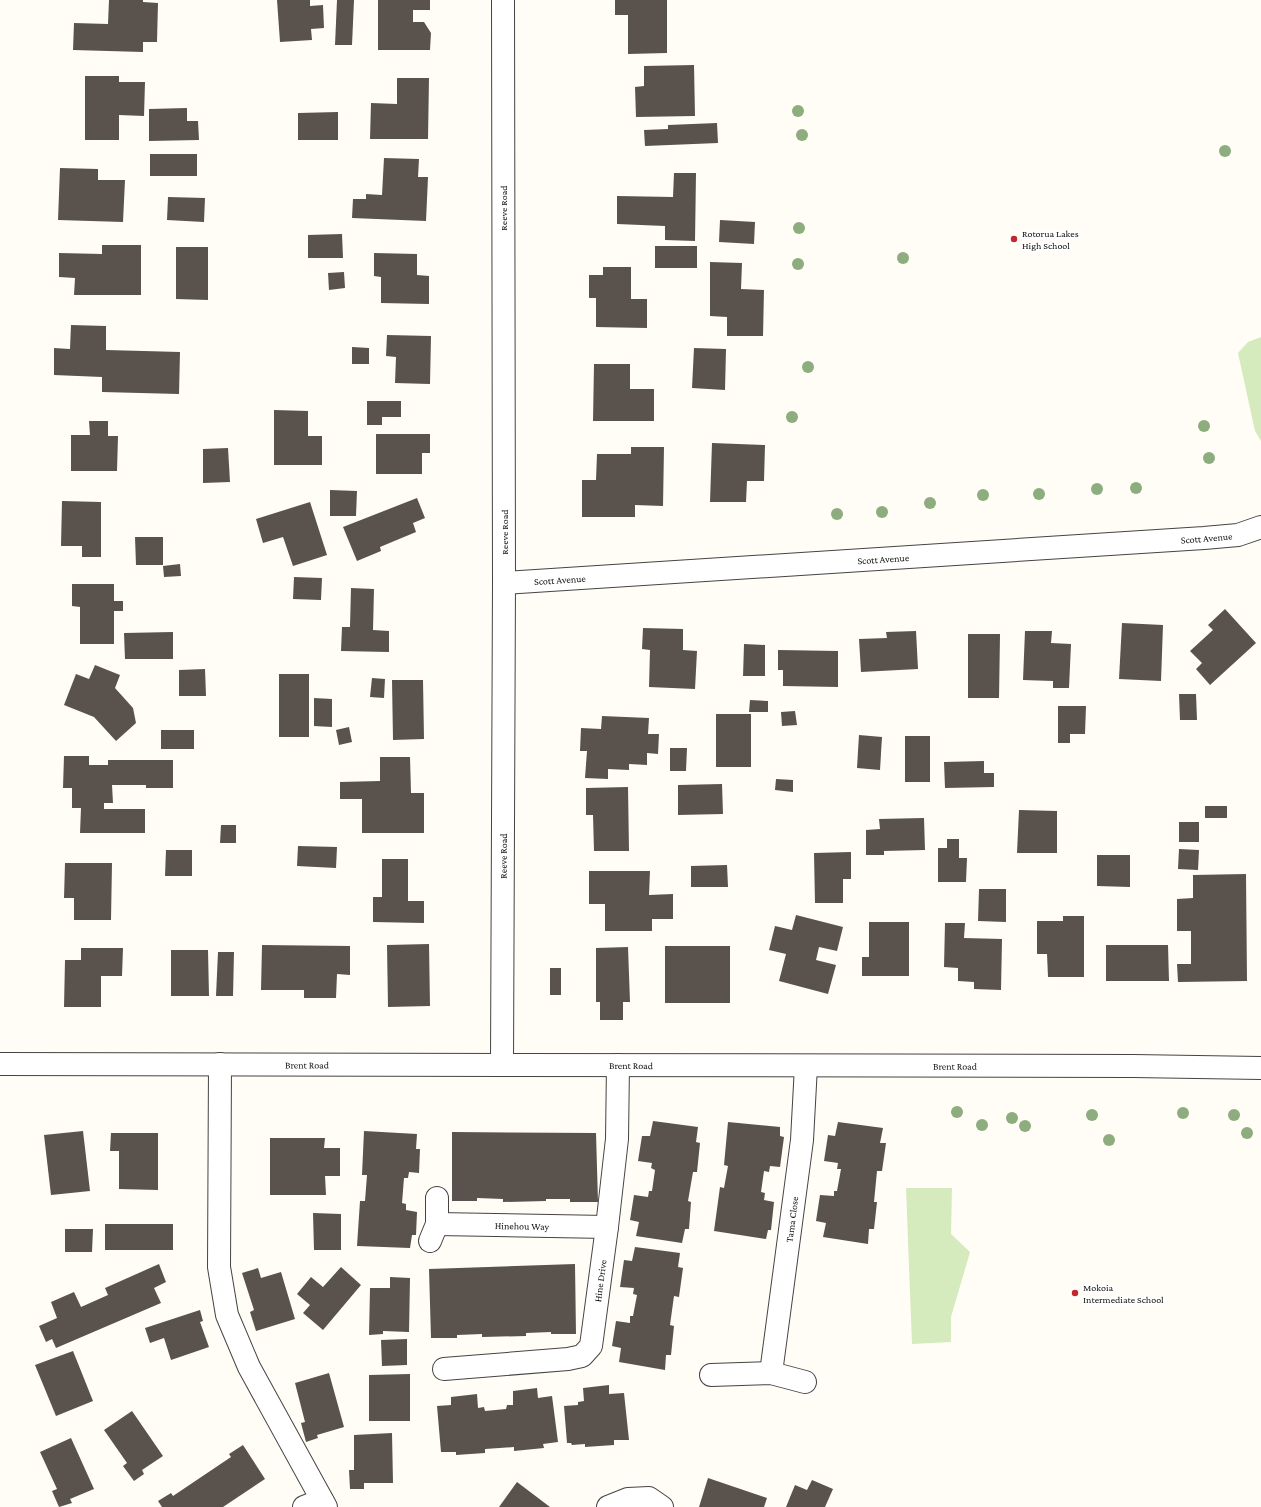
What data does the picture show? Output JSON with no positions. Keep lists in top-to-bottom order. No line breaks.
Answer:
{"streets":{"street":["Reeve Road","Scott Avenue","Brent Road","Tama Close","Hinehou Way","Hine Drive"]},"crossings":[["Reeve Road","Scott Avenue"],["Reeve Road","Brent Road"],["Brent Road","Tama Close"],["Brent Road","Hine Drive"],["Hinehou Way","Hine Drive"]],"places":["Rotorua Lakes High School","Mokoia Intermediate School"]}
